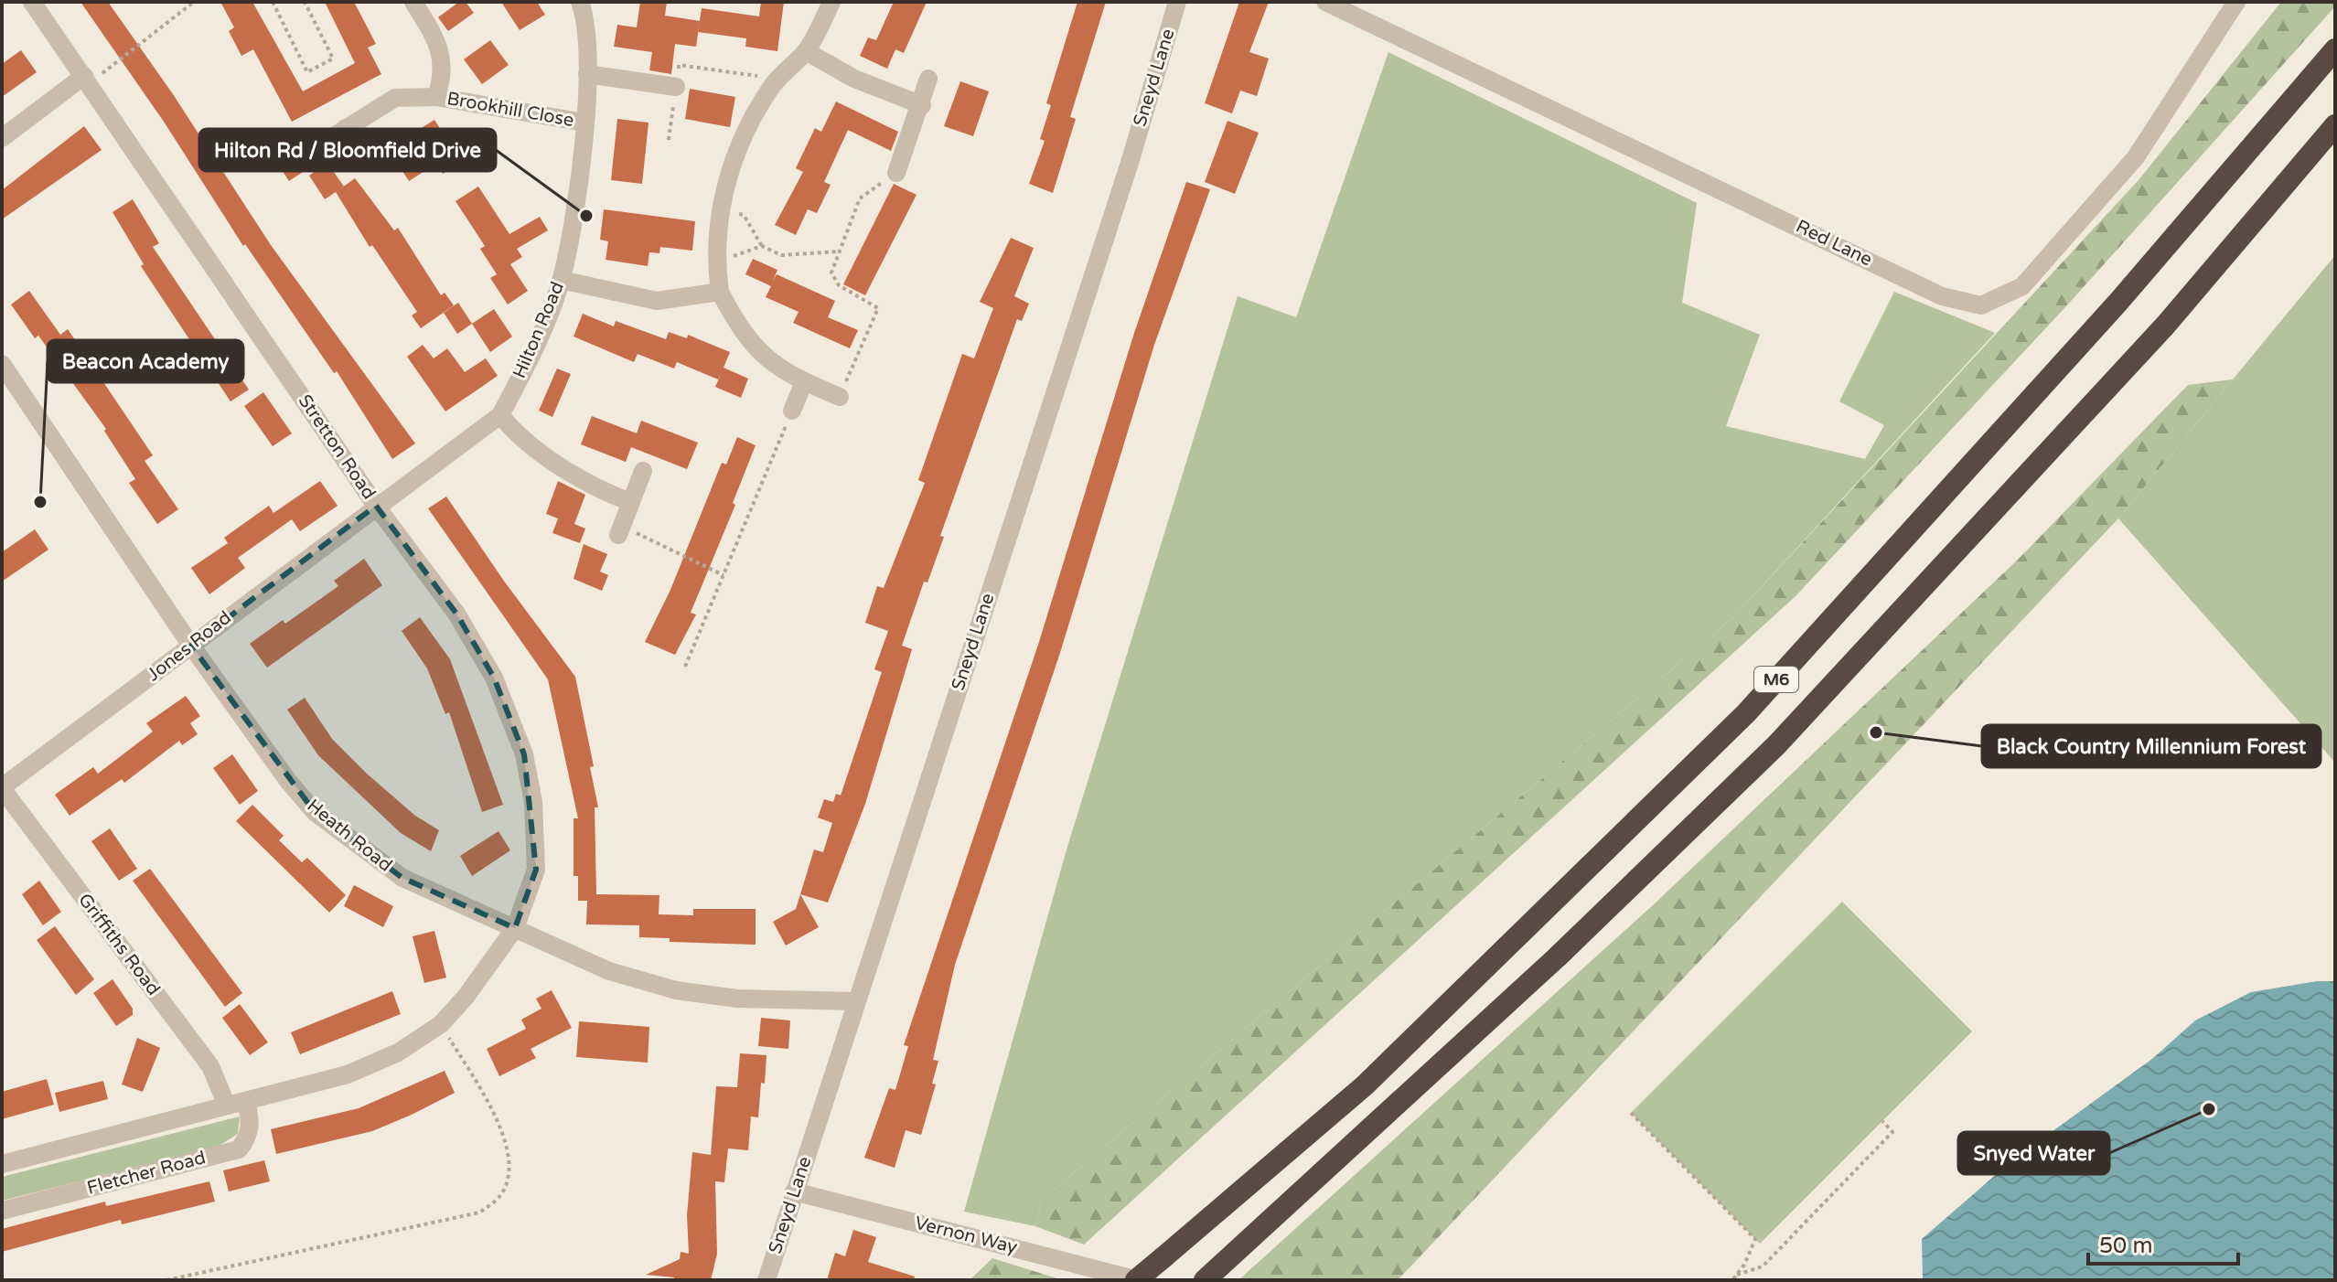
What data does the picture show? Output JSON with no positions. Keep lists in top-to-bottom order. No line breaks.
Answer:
{"streets":{"highway":["M6"],"street":["Sneyd Lane","Brookhill Close","Red Lane","Hilton Road","Stretton Road","Jones Road","Heath Road","Griffiths Road","Fletcher Road","Vernon Way"]},"crossings":[["Sneyd Lane","Heath Road"],["Sneyd Lane","Vernon Way"],["Brookhill Close","Hilton Road"],["Hilton Road","Stretton Road"],["Hilton Road","Jones Road"],["Stretton Road","Jones Road"],["Stretton Road","Heath Road"],["Jones Road","Heath Road"],["Jones Road","Griffiths Road"],["M6","Vernon Way"]],"places":["Hilton Rd / Bloomfield Drive","Beacon Academy","Black Country Millennium Forest","Snyed Water"],"scale_bar":"50 m"}
